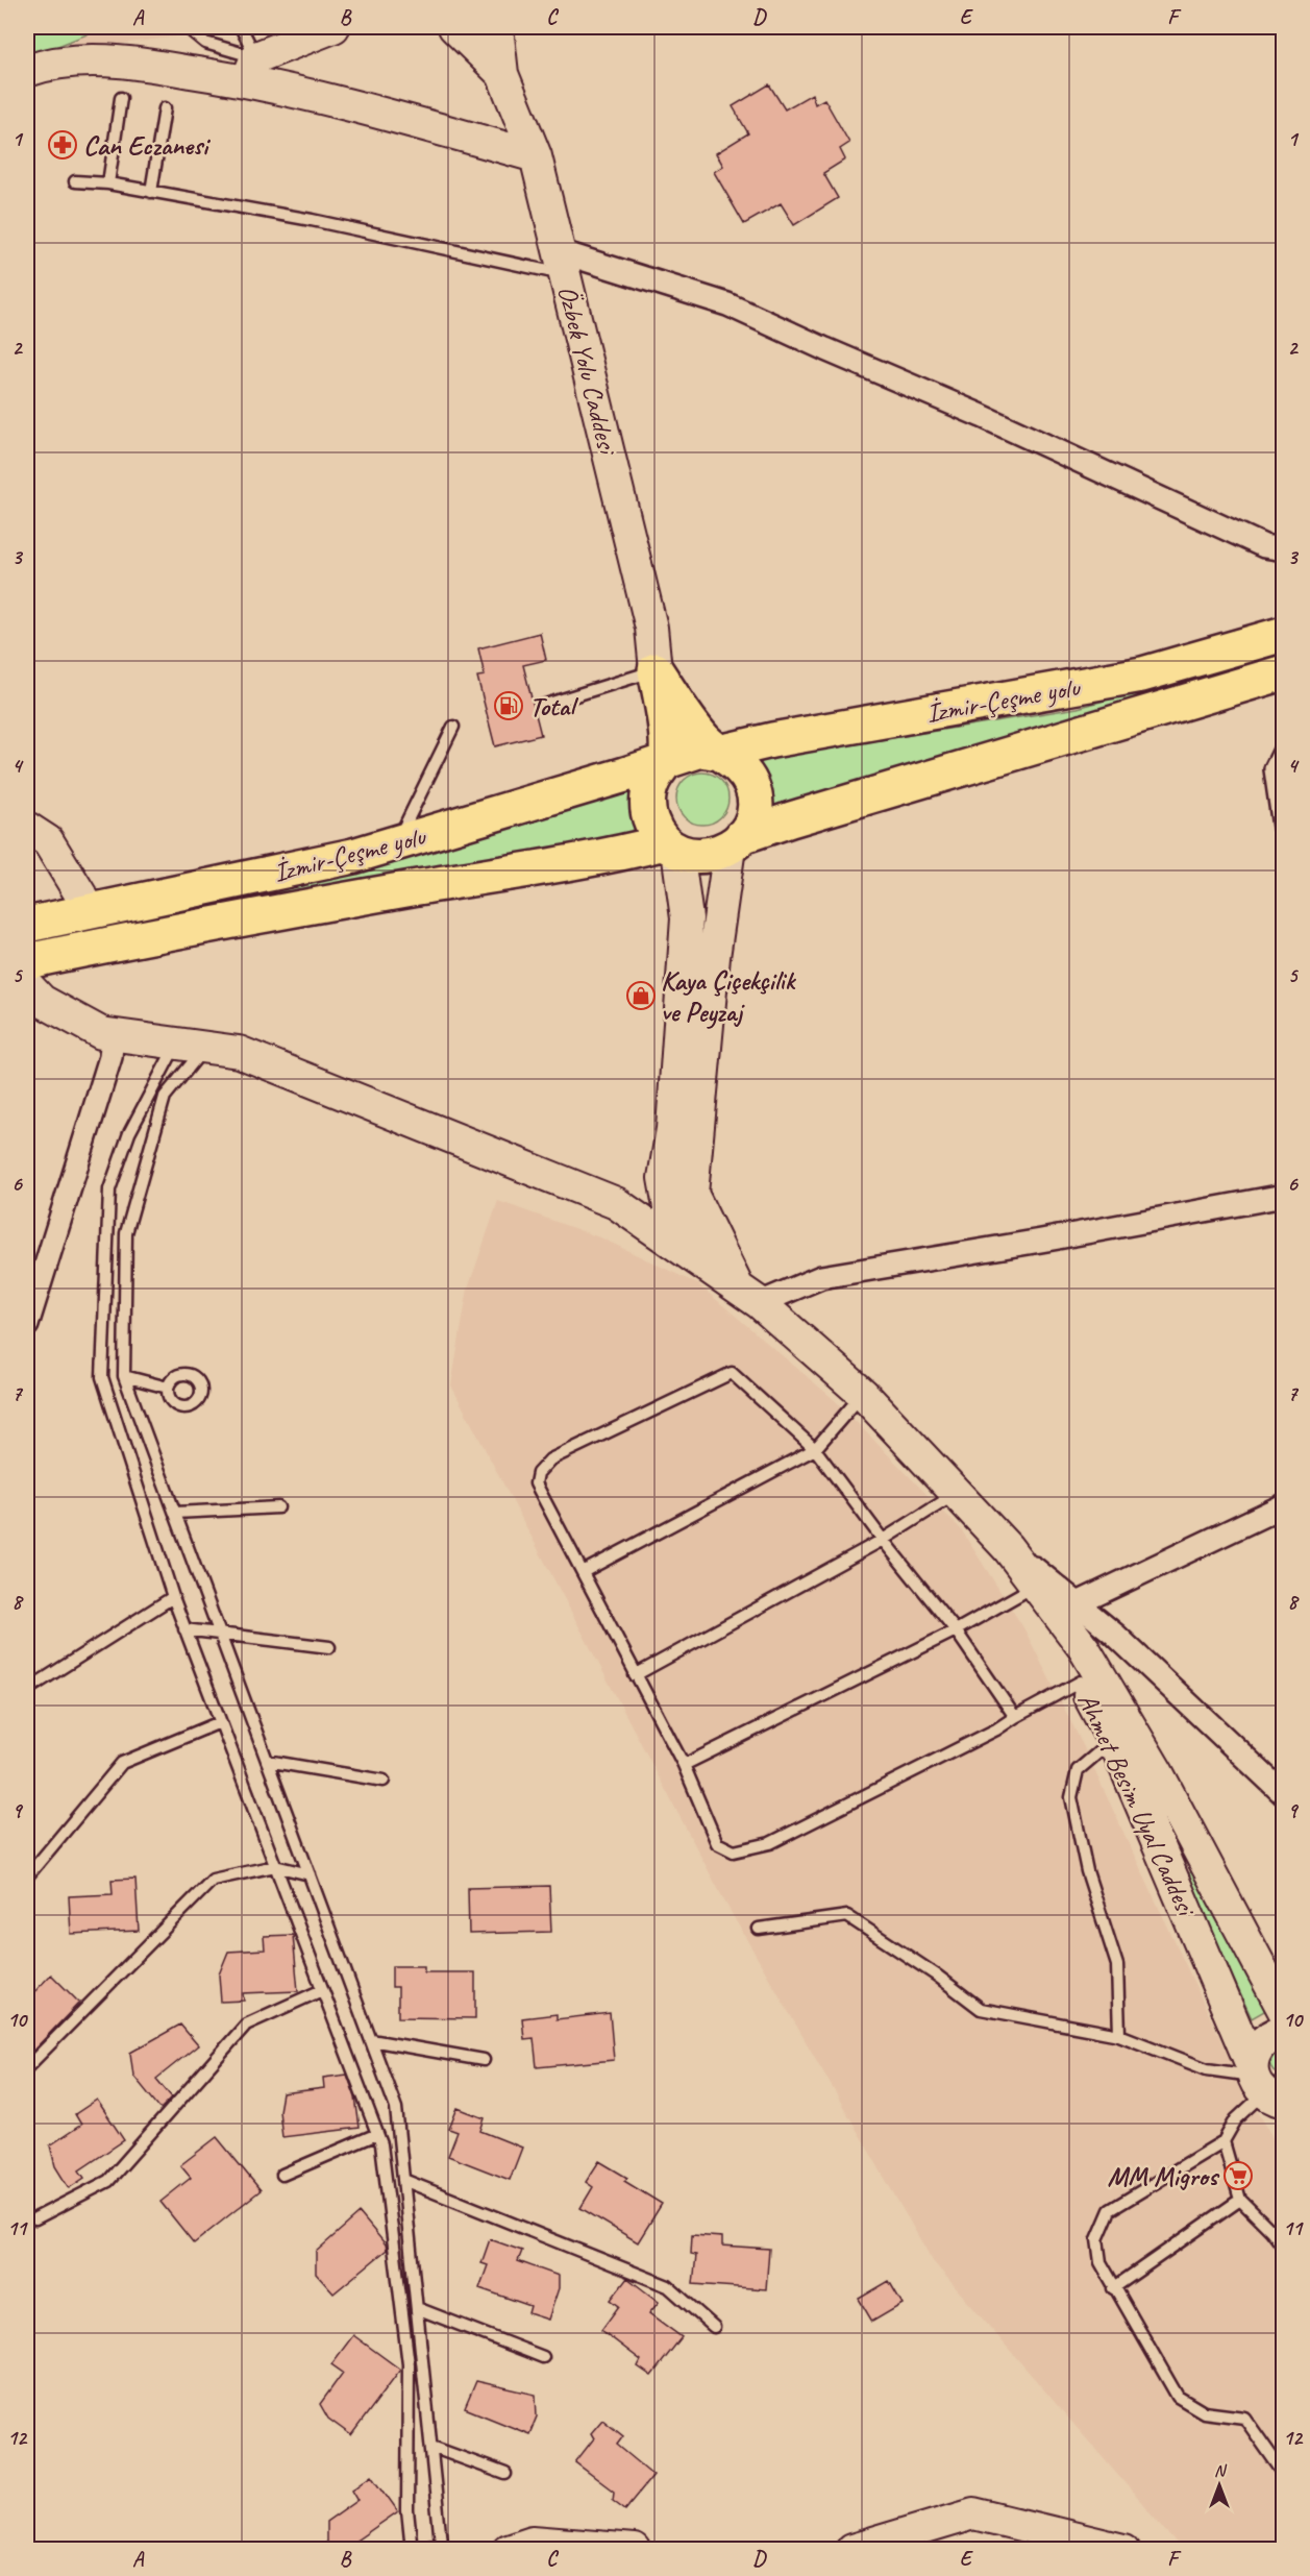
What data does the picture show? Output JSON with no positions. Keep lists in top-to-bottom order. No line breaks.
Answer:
{"streets":{"highway":["İzmir-Çeşme yolu"],"main road":["Özbek Yolu Caddesi","Ahmet Besim Uyal Caddesi"]},"places":{"pharmacy":["Can Eczanesi"],"fuel station":["Total"],"shop":["Kaya Çiçekçilik ve Peyzaj"],"supermarket":["MM Migros"]},"north":"top","grid":{"columns":["A","B","C","D","E","F"],"rows":["1","2","3","4","5","6","7","8","9","10","11","12"]}}
